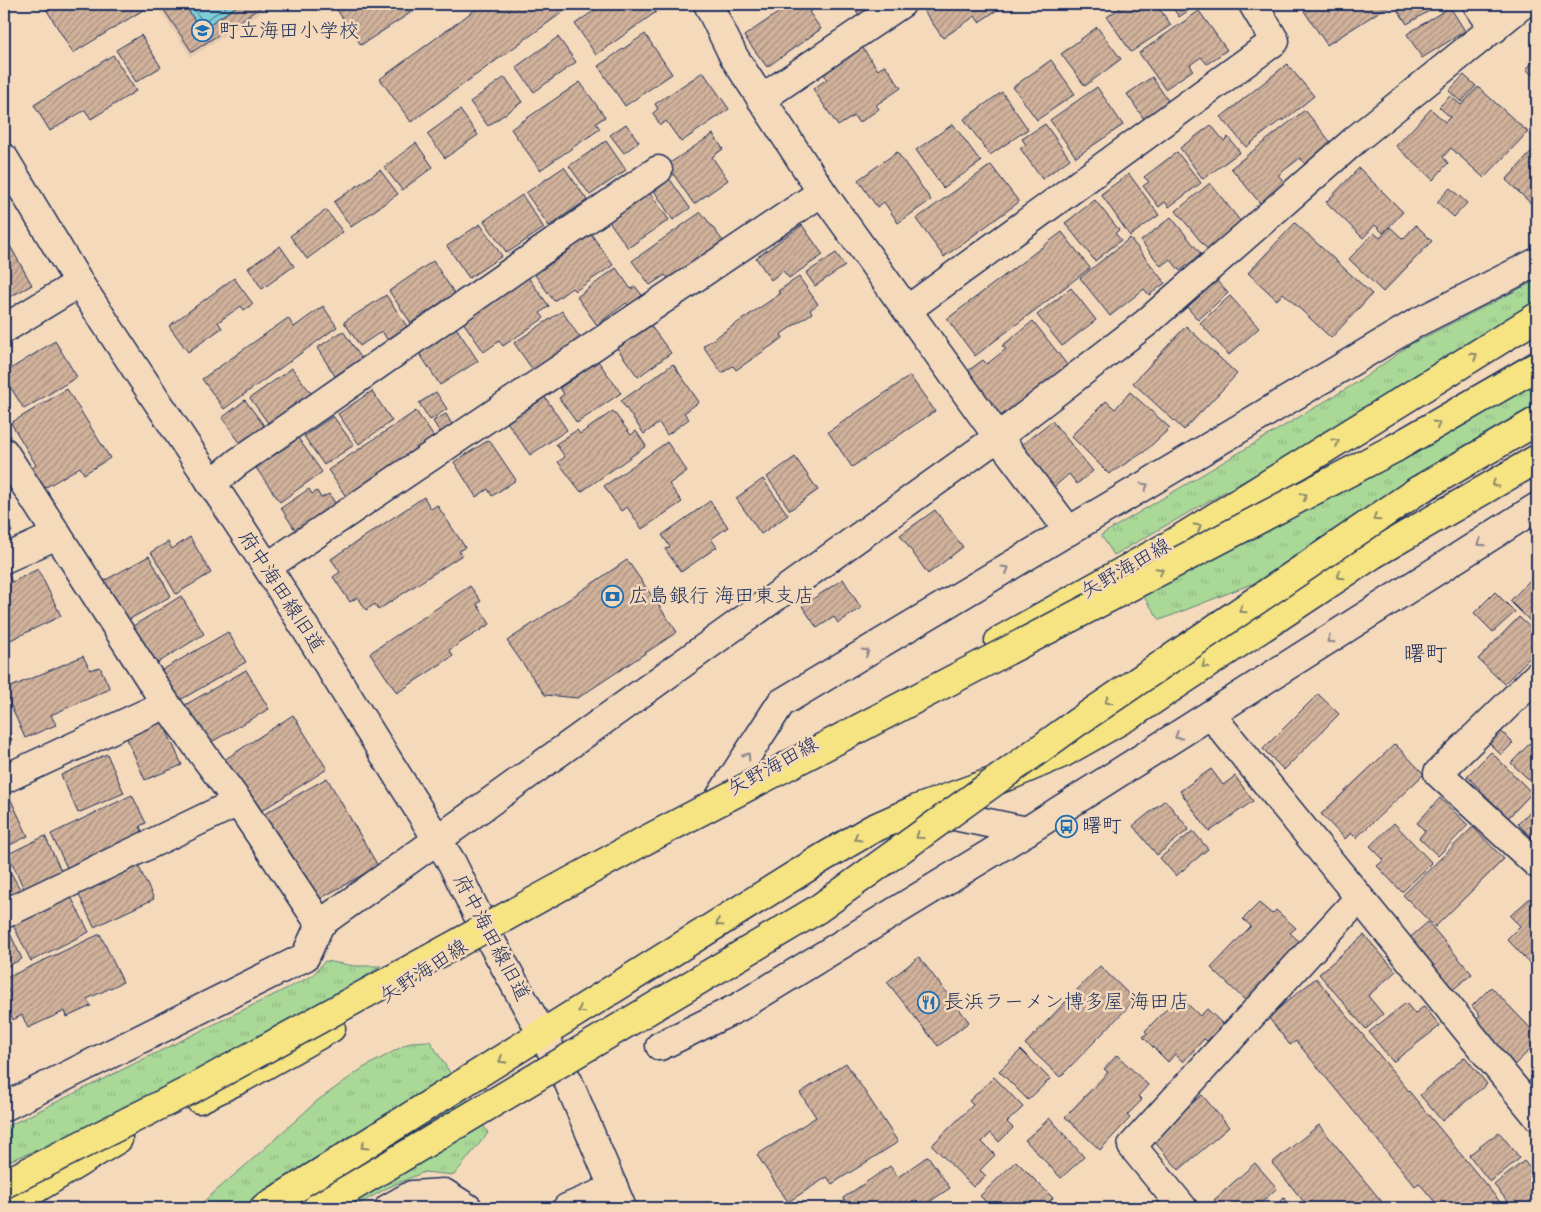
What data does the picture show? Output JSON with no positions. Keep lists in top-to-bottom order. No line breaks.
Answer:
{"streets":{"main road":["矢野海田線"],"street":["府中海田線旧道"]},"crossings":[["矢野海田線","府中海田線旧道"]],"districts":["曙町"],"places":{"school or university":["町立海田小学校"],"bank":["広島銀行 海田東支店"],"bus stop":["曙町"],"restaurant":["長浜ラーメン博多屋 海田店"]}}
